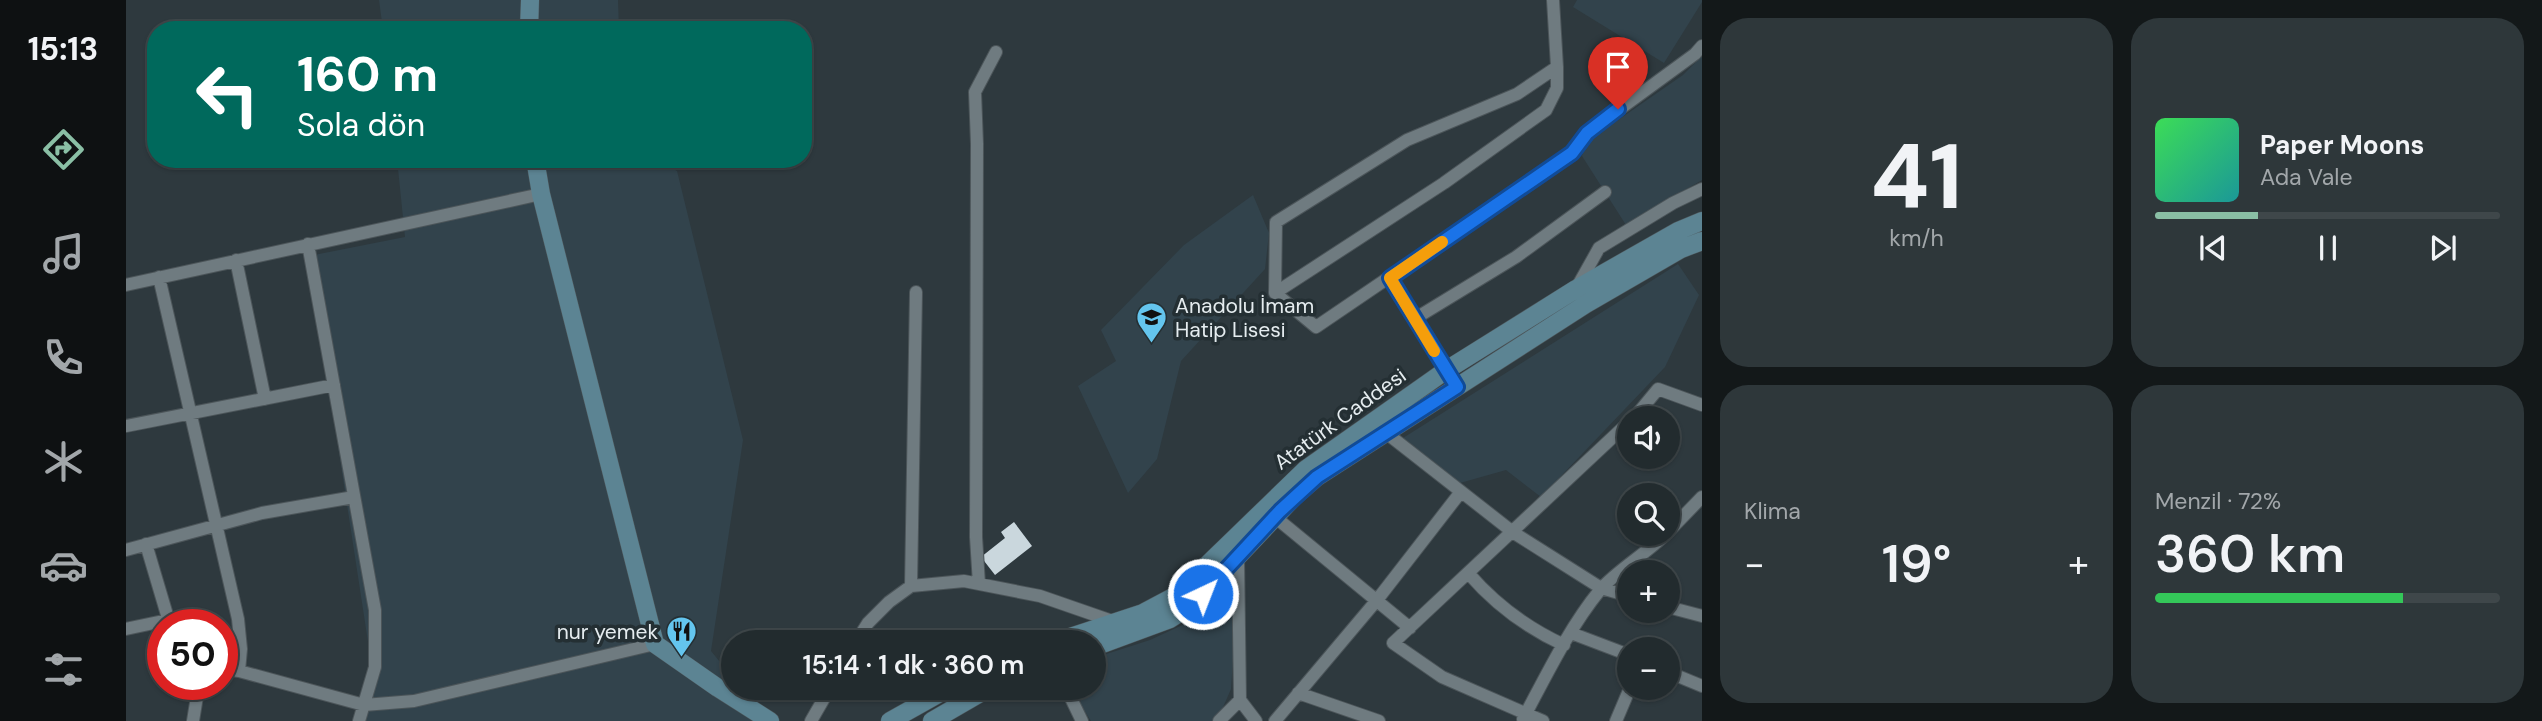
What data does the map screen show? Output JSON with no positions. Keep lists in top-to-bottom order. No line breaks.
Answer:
{"streets":{"main road":["Atatürk Caddesi"]},"places":{"school or university":["Anadolu İmam Hatip Lisesi"],"restaurant":["nur yemek"]},"page":{"tabs":"15:13","tile":[["41","km/h"],"Klima",["Menzil · 72%","360 km"]],"turn":["160 m","Sola dön"],"song":["Paper Moons","Ada Vale"],"map_buttons":["+","−"],"heat":["−","19°","+"],"limit":"50","trip":"15:14 · 1 dk · 360 m"}}
